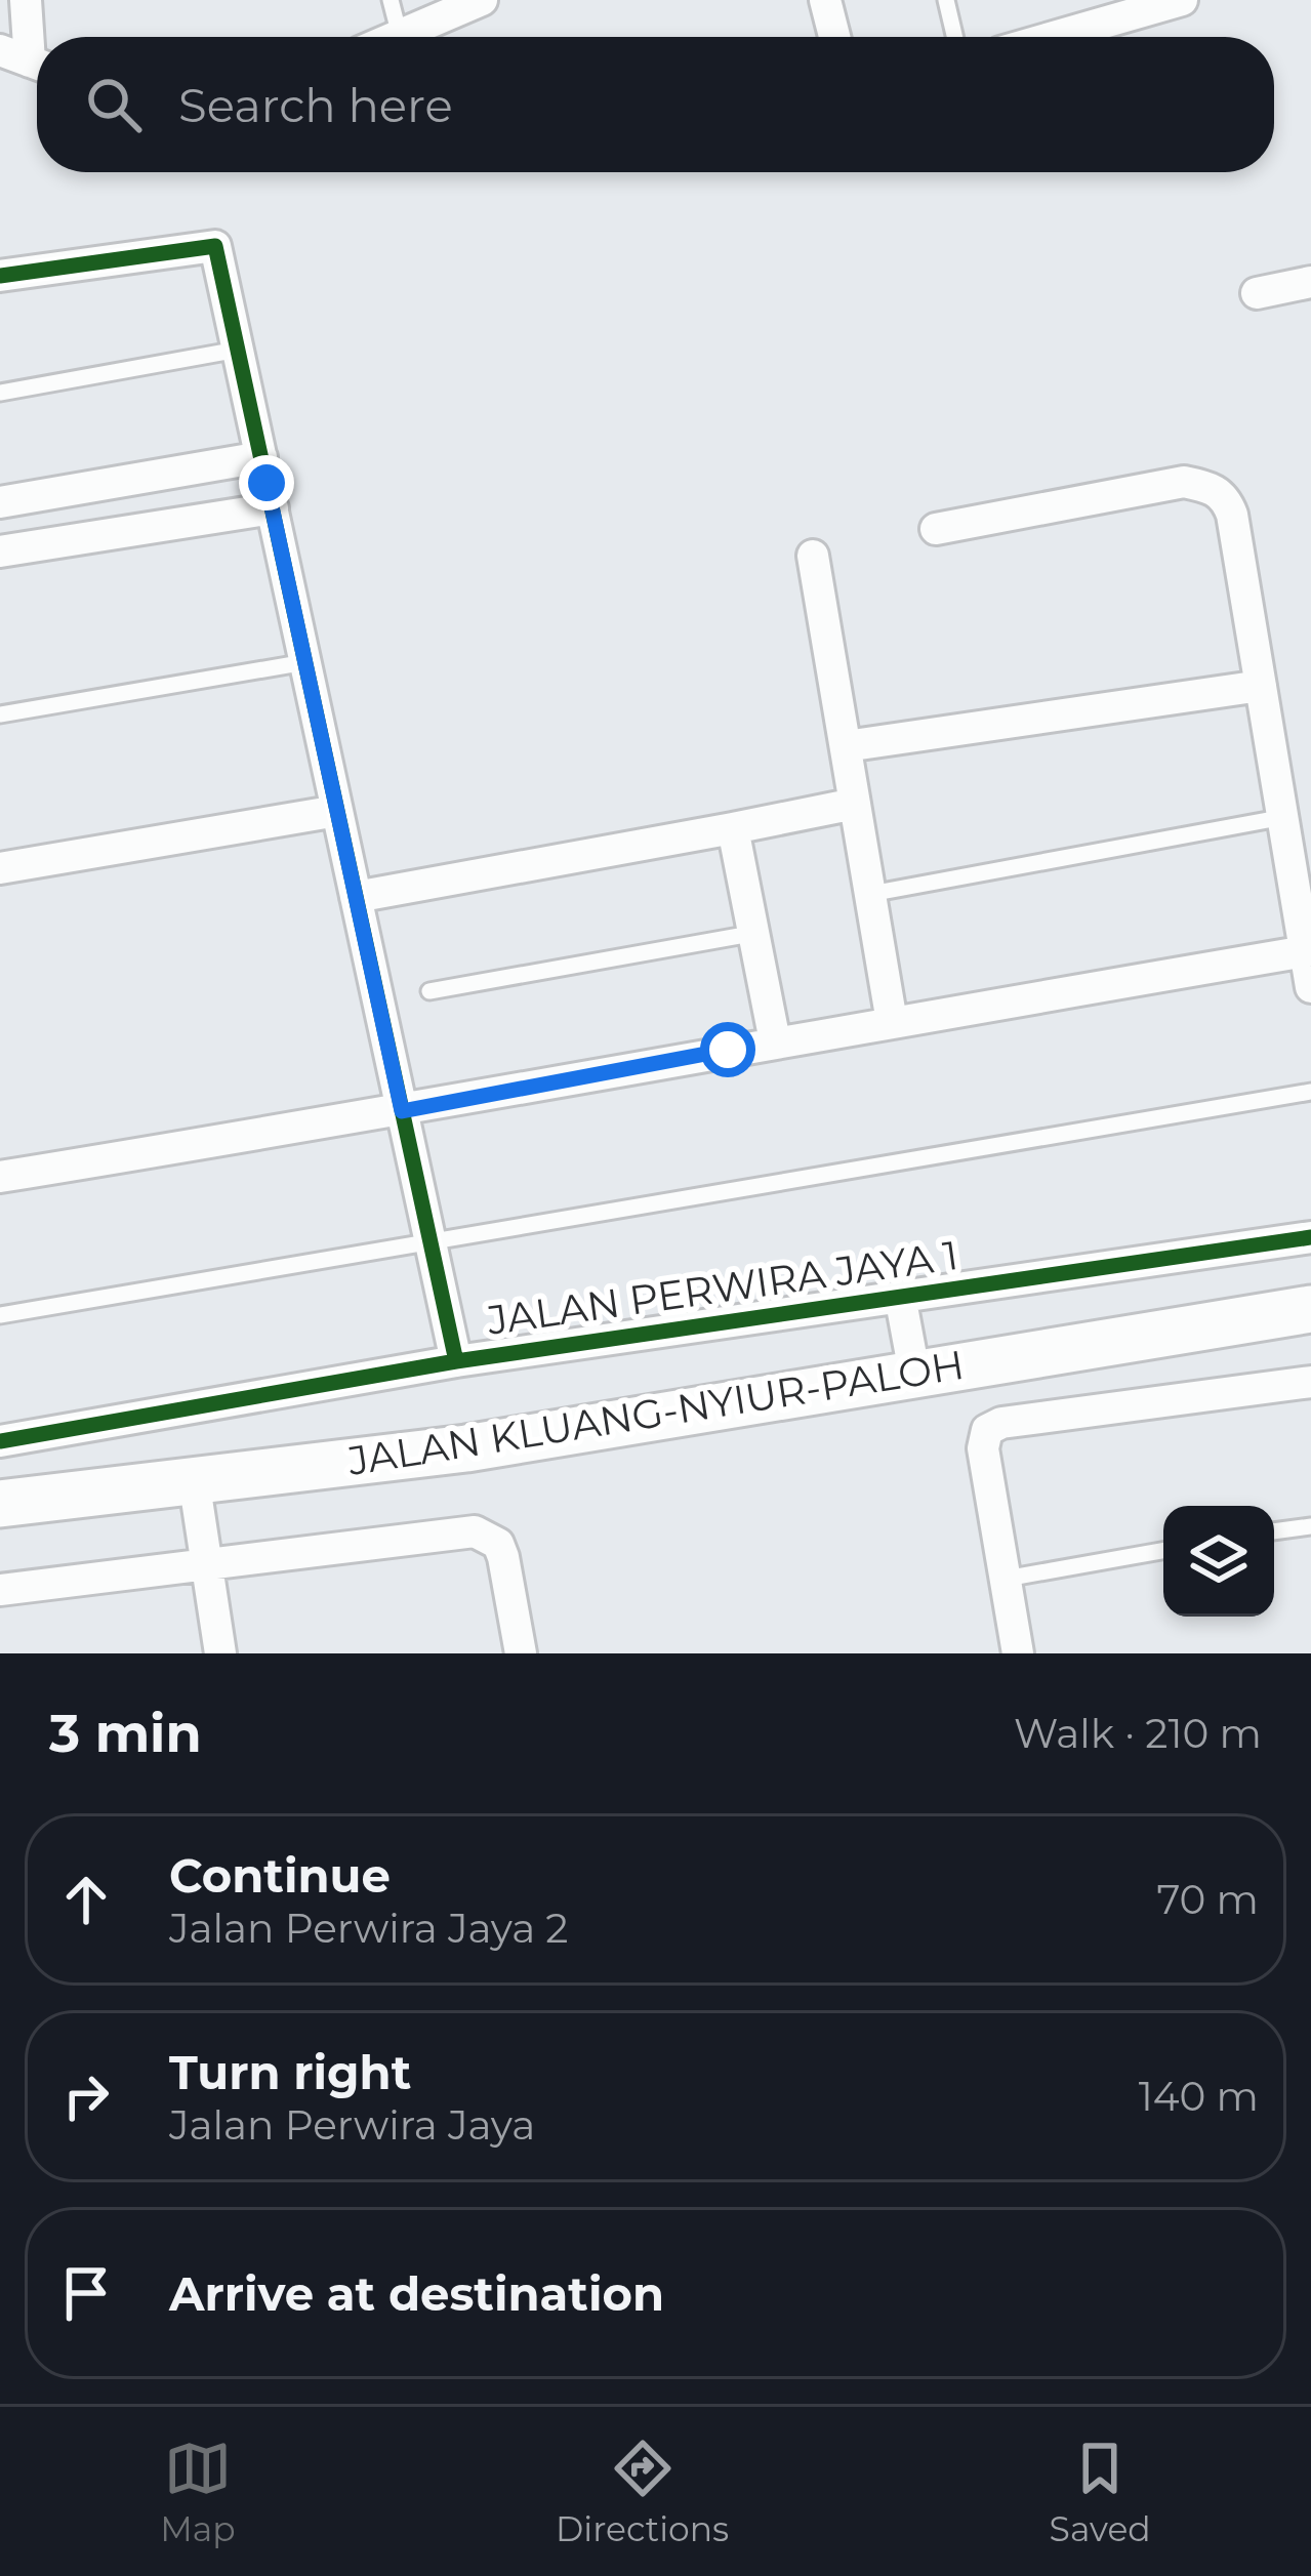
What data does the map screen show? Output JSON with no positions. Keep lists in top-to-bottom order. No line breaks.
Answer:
{"streets":{"street":["JALAN PERWIRA JAYA 1","JALAN KLUANG-NYIUR-PALOH"]},"page":{"search":"Search here","heading":["3 min","Walk · 210 m"],"list":[["Continue","Jalan Perwira Jaya 2","70 m"],["Turn right","Jalan Perwira Jaya","140 m"],"Arrive at destination"],"nav":["Map","Directions","Saved"]}}
